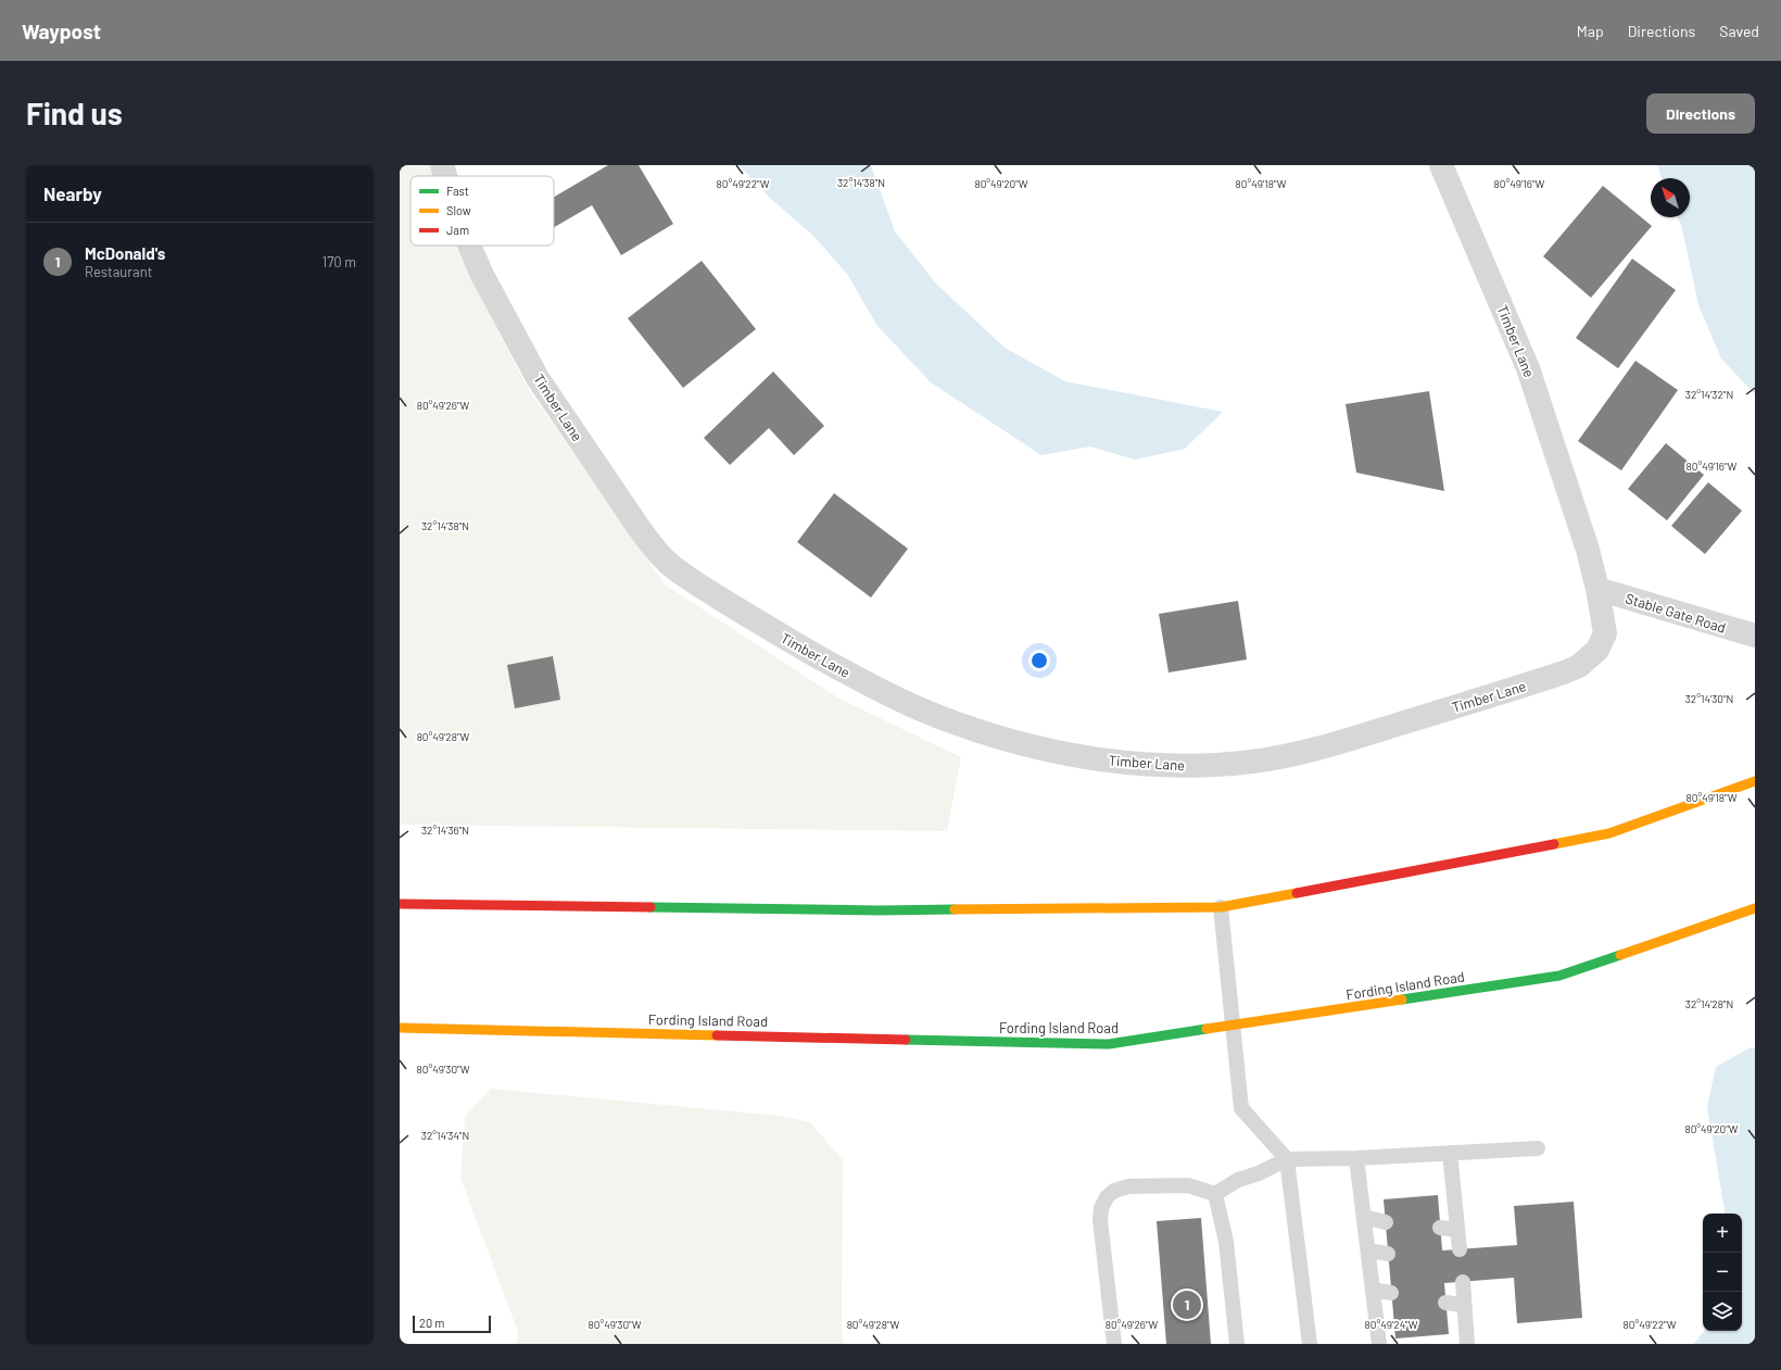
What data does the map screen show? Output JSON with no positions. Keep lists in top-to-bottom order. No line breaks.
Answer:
{"streets":{"highway":["Fording Island Road"],"street":["Timber Lane","Stable Gate Road"]},"crossings":[["Timber Lane","Stable Gate Road"]],"legend":["Fast","Slow","Jam"],"scale_bar":"20 m","north":"top left","page":{"header":"Waypost","nav":["Map","Directions","Saved"],"buttons":"Directions","title":"Find us","heading":"Nearby","list":[{"mark":"1","name":"McDonald's","note":"Restaurant","value":"170 m"}],"map_buttons":["+","−"],"pins":"1","scale":"20 m"},"coordinates":["32°14'38\"N","80°49'16\"W","80°49'22\"W","80°49'20\"W","80°49'18\"W","32°14'32\"N","80°49'26\"W","32°14'30\"N","80°49'28\"W","32°14'36\"N","32°14'28\"N","80°49'30\"W","32°14'34\"N","80°49'24\"W"]}
